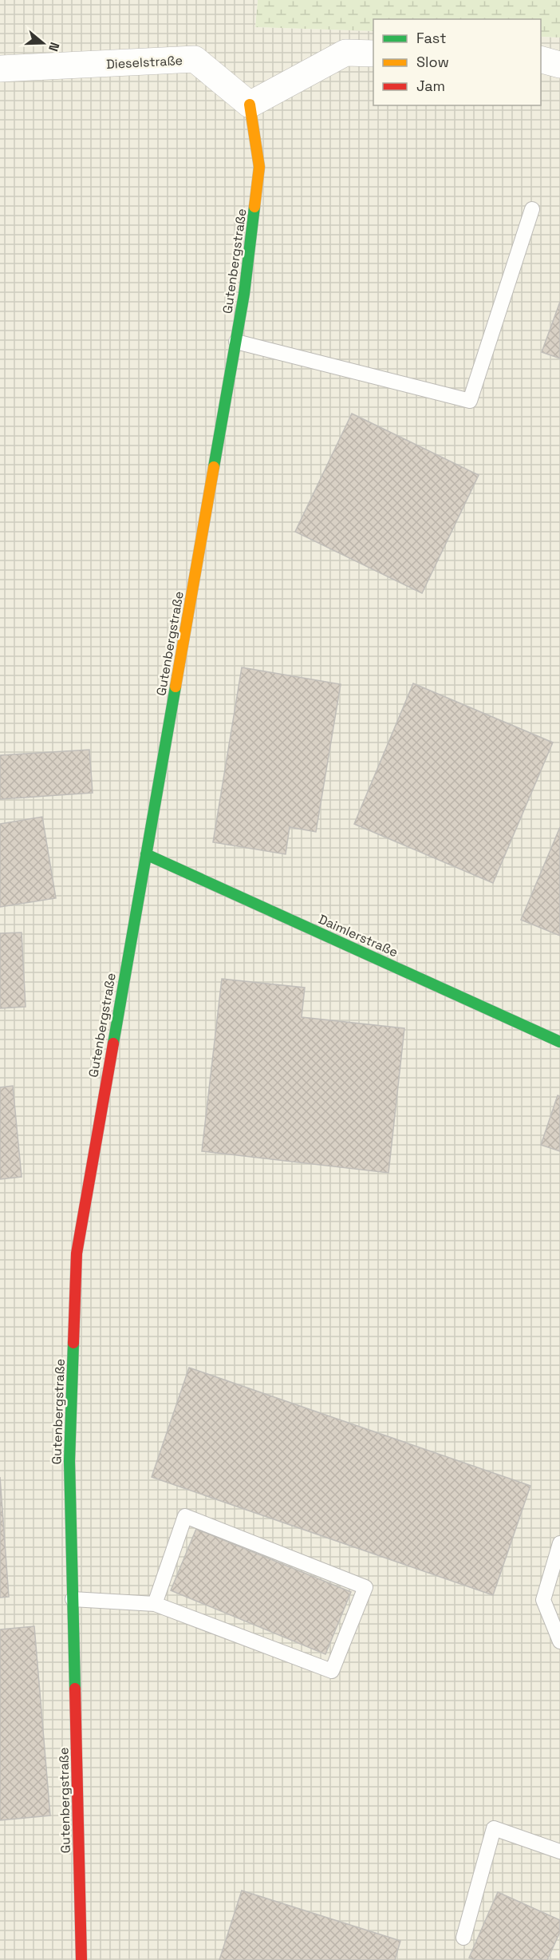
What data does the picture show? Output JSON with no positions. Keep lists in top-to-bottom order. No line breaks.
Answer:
{"streets":{"street":["Dieselstraße","Gutenbergstraße","Daimlerstraße"]},"crossings":[["Dieselstraße","Gutenbergstraße"],["Gutenbergstraße","Daimlerstraße"]],"legend":["Fast","Slow","Jam"],"north":"right"}
